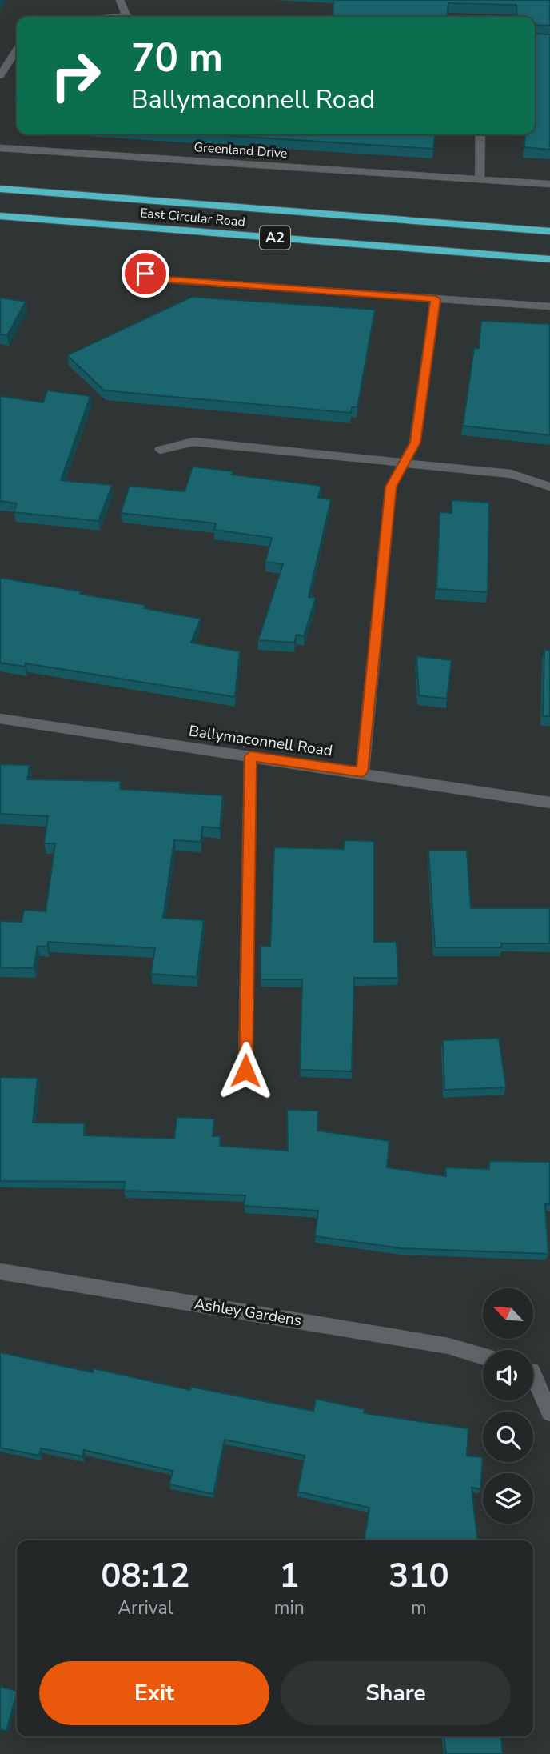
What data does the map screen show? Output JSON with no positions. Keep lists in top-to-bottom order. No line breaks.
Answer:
{"streets":{"highway":["East Circular Road","A2"],"street":["Greenland Drive","Ballymaconnell Road","Ashley Gardens"]},"north":"top left","page":{"turn":["70 m","Ballymaconnell Road"],"eta":["08:12","Arrival","1","min","310","m"],"buttons":["Exit","Share"]}}
